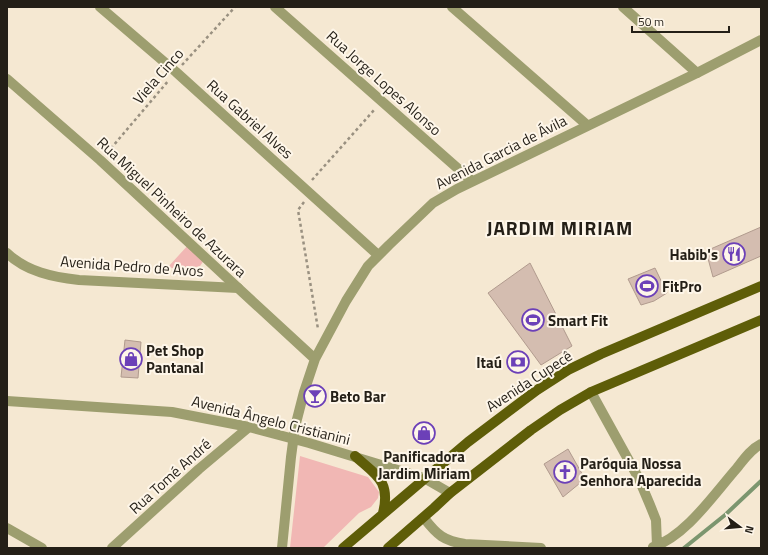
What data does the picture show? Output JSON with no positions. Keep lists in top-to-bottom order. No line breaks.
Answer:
{"streets":{"main road":["Avenida Cupecê"],"street":["Rua Jorge Lopes Alonso","Rua Gabriel Alves","Avenida Garcia de Ávila","Rua Miguel Pinheiro de Azurara","Avenida Pedro de Avos","Avenida Ângelo Cristianini","Rua Tomé André"],"path":["Viela Cinco"]},"crossings":[["Viela Cinco","Rua Gabriel Alves"],["Viela Cinco","Rua Miguel Pinheiro de Azurara"],["Rua Jorge Lopes Alonso","Avenida Garcia de Ávila"],["Rua Gabriel Alves","Avenida Garcia de Ávila"],["Avenida Garcia de Ávila","Rua Miguel Pinheiro de Azurara"],["Avenida Garcia de Ávila","Avenida Ângelo Cristianini"],["Rua Miguel Pinheiro de Azurara","Avenida Pedro de Avos"],["Avenida Cupecê","Avenida Ângelo Cristianini"],["Avenida Ângelo Cristianini","Rua Tomé André"]],"districts":["JARDIM MIRIAM"],"places":{"restaurant":["Habib's"],"sports":["FitPro","Smart Fit"],"shop":["Pet Shop Pantanal","Panificadora Jardim Miriam"],"bank":["Itaú"],"bar":["Beto Bar"],"church":["Paróquia Nossa Senhora Aparecida"]},"scale_bar":"50 m","north":"right"}
